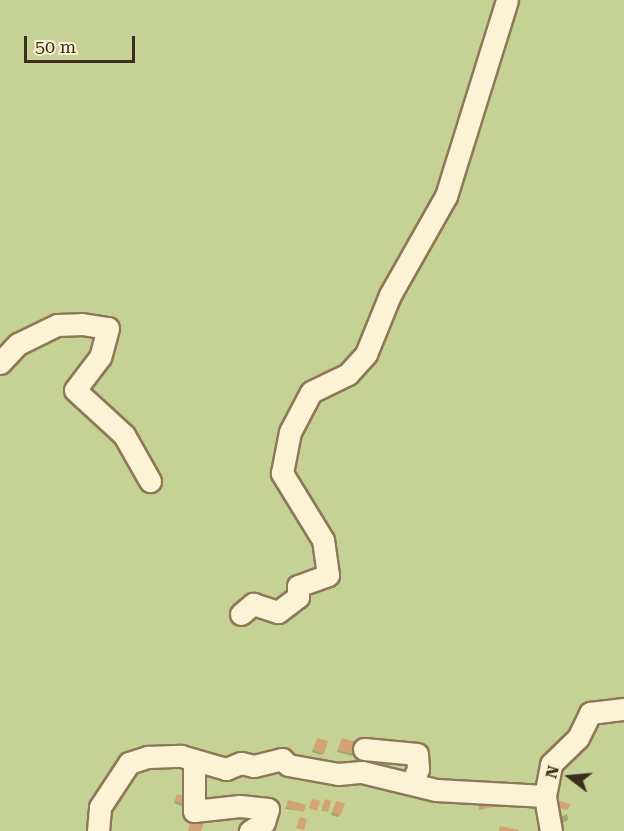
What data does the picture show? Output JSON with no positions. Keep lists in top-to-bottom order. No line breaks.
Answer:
{"scale_bar":"50 m","north":"left"}
